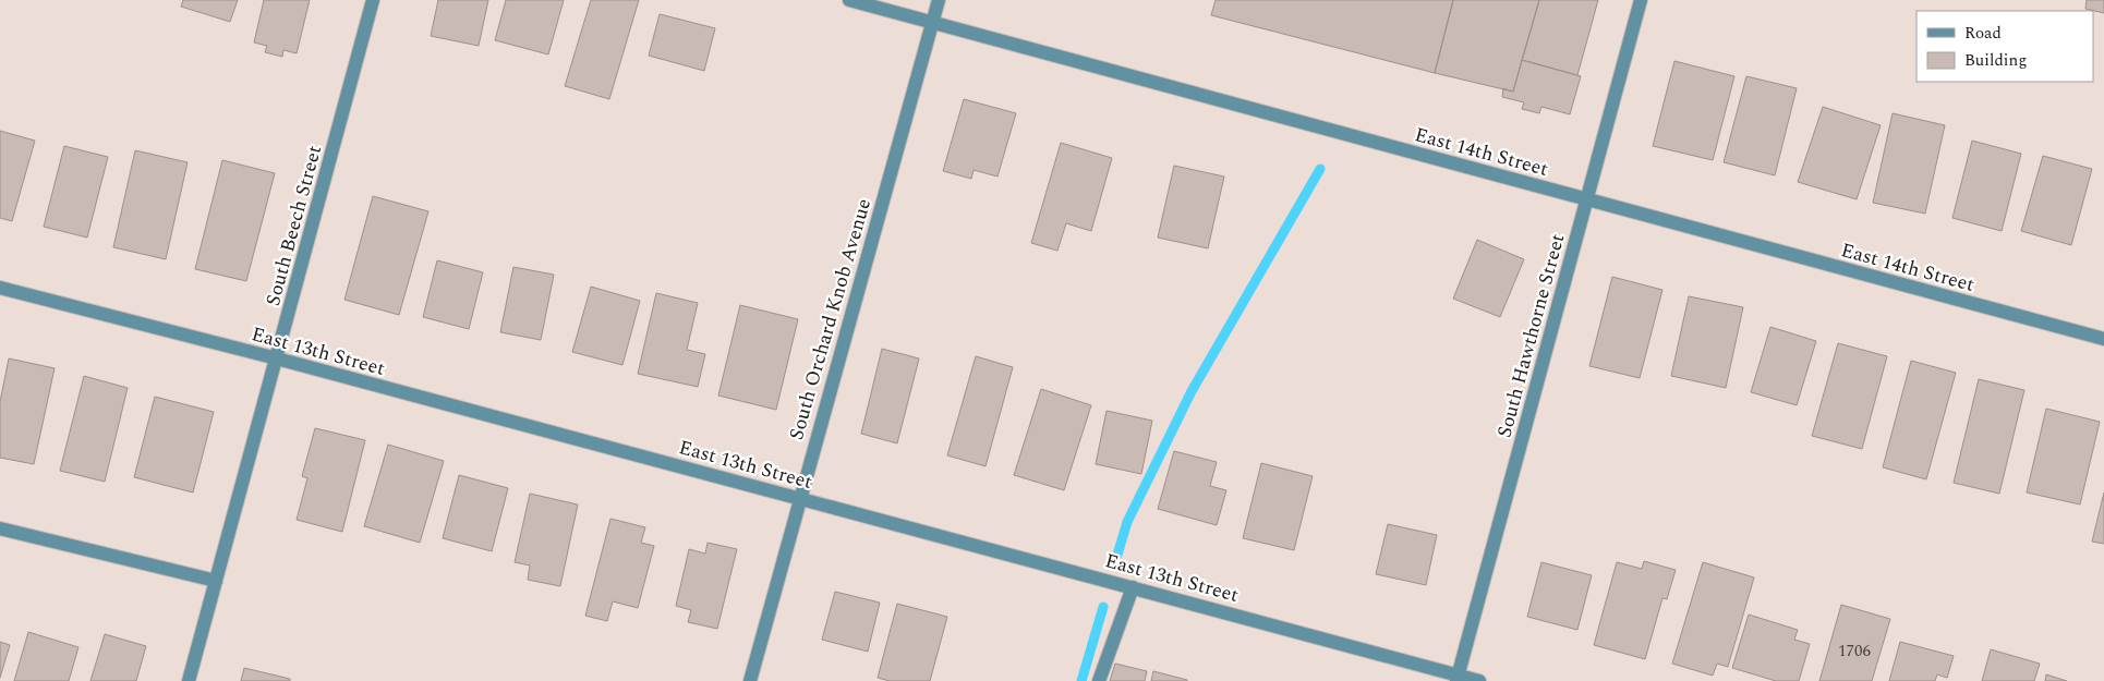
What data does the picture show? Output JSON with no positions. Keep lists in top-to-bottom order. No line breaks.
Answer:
{"streets":{"street":["East 14th Street","South Beech Street","South Orchard Knob Avenue","South Hawthorne Street","East 13th Street"]},"crossings":[["East 14th Street","South Orchard Knob Avenue"],["East 14th Street","South Hawthorne Street"],["South Beech Street","East 13th Street"],["South Orchard Knob Avenue","East 13th Street"],["South Hawthorne Street","East 13th Street"]],"house_numbers":["1706"],"legend":["Road","Building"]}
